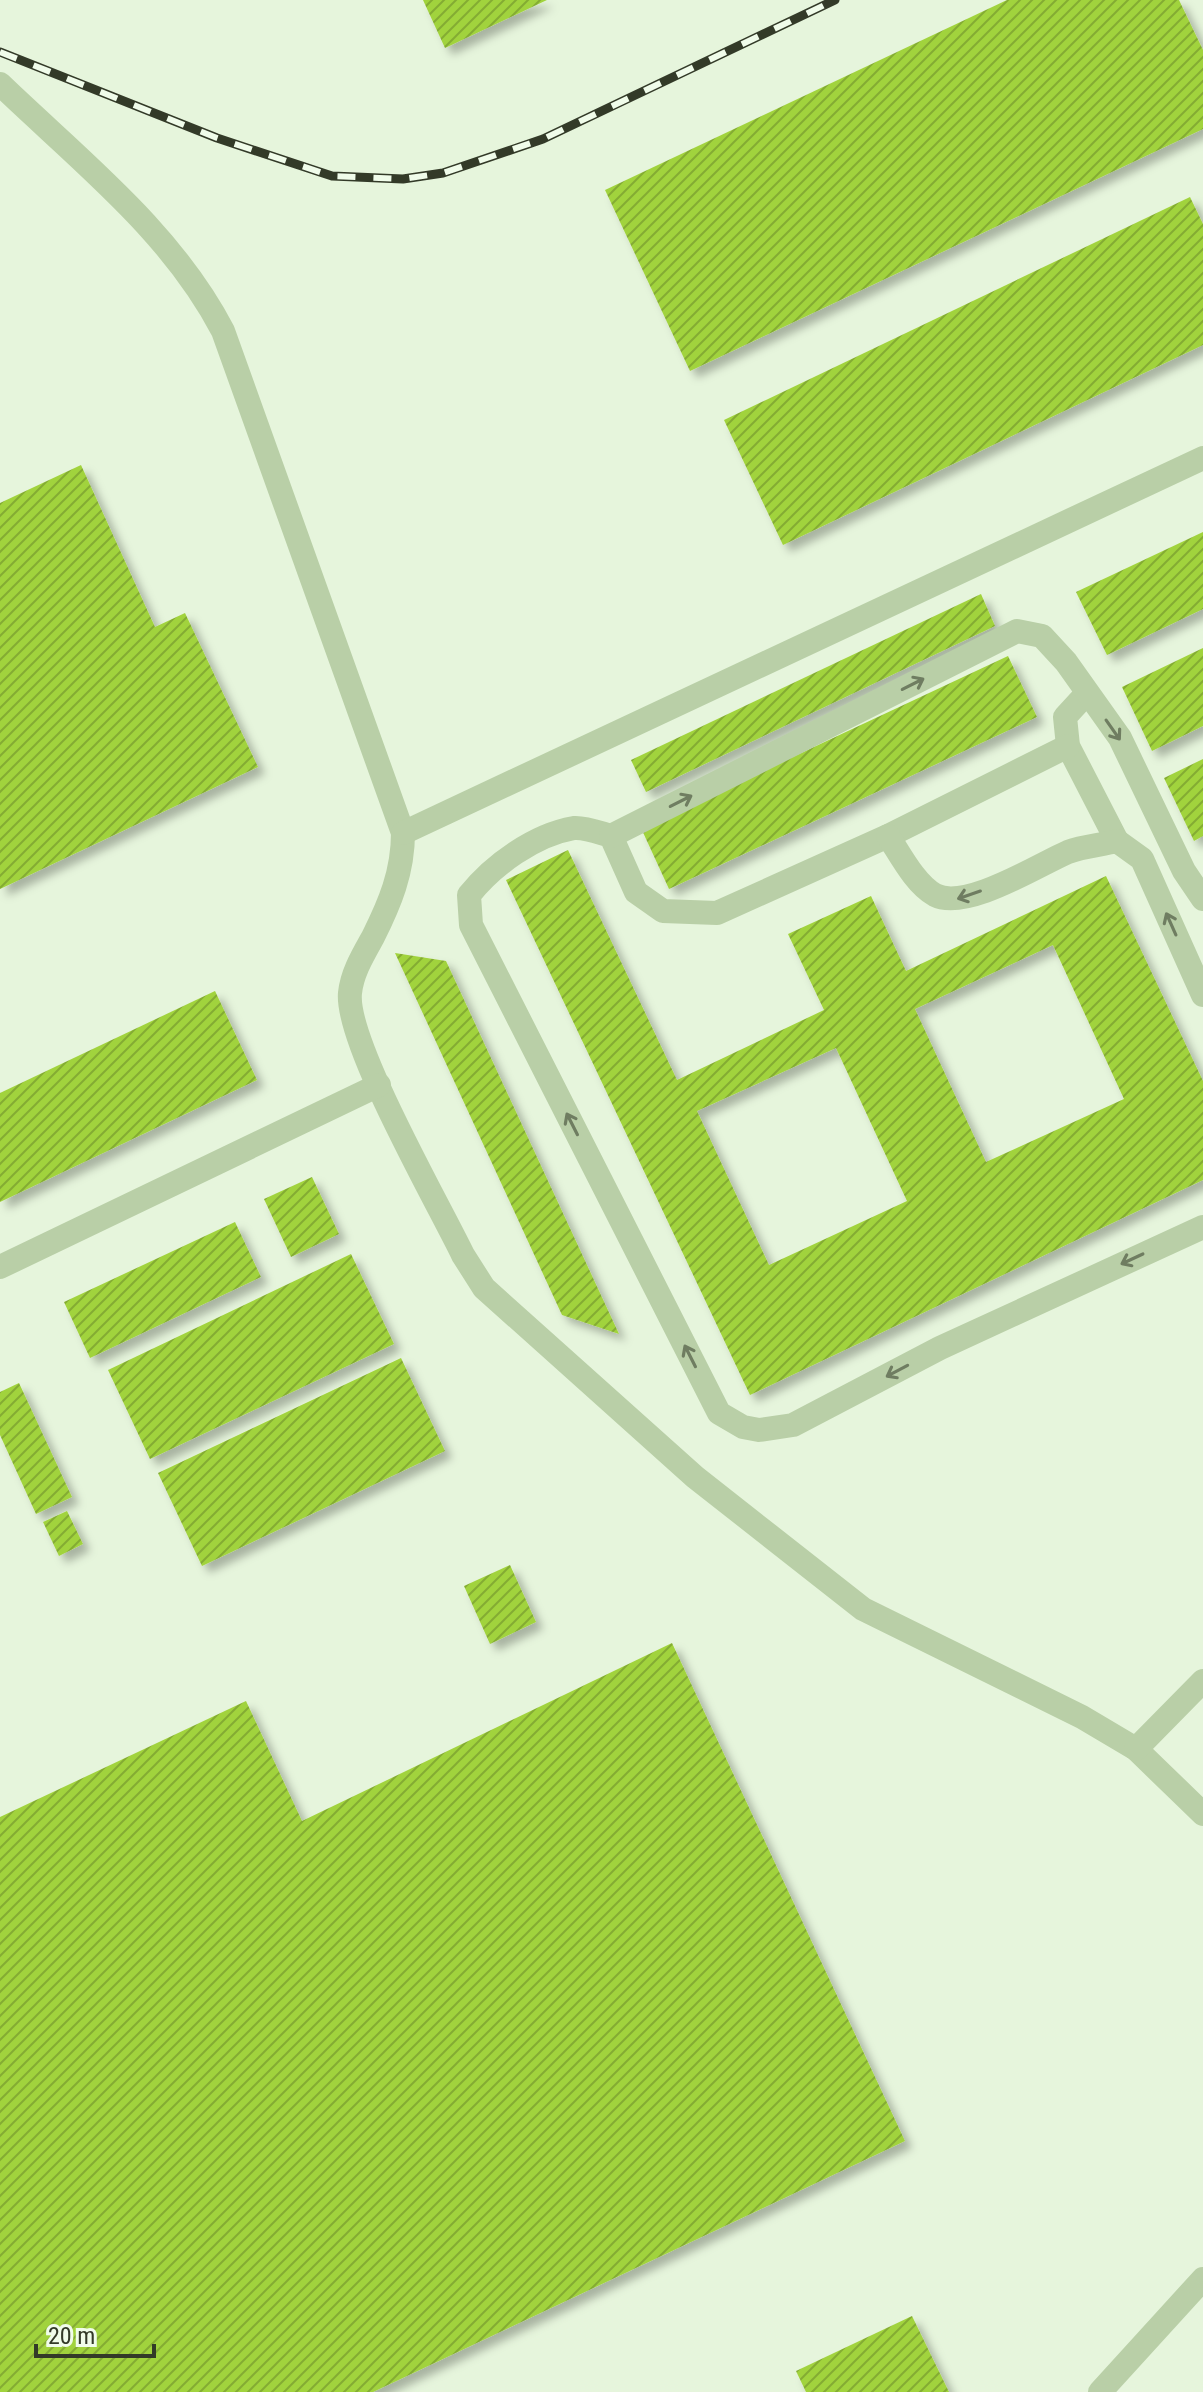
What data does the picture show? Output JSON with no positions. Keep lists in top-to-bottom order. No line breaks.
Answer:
{"scale_bar":"20 m"}
